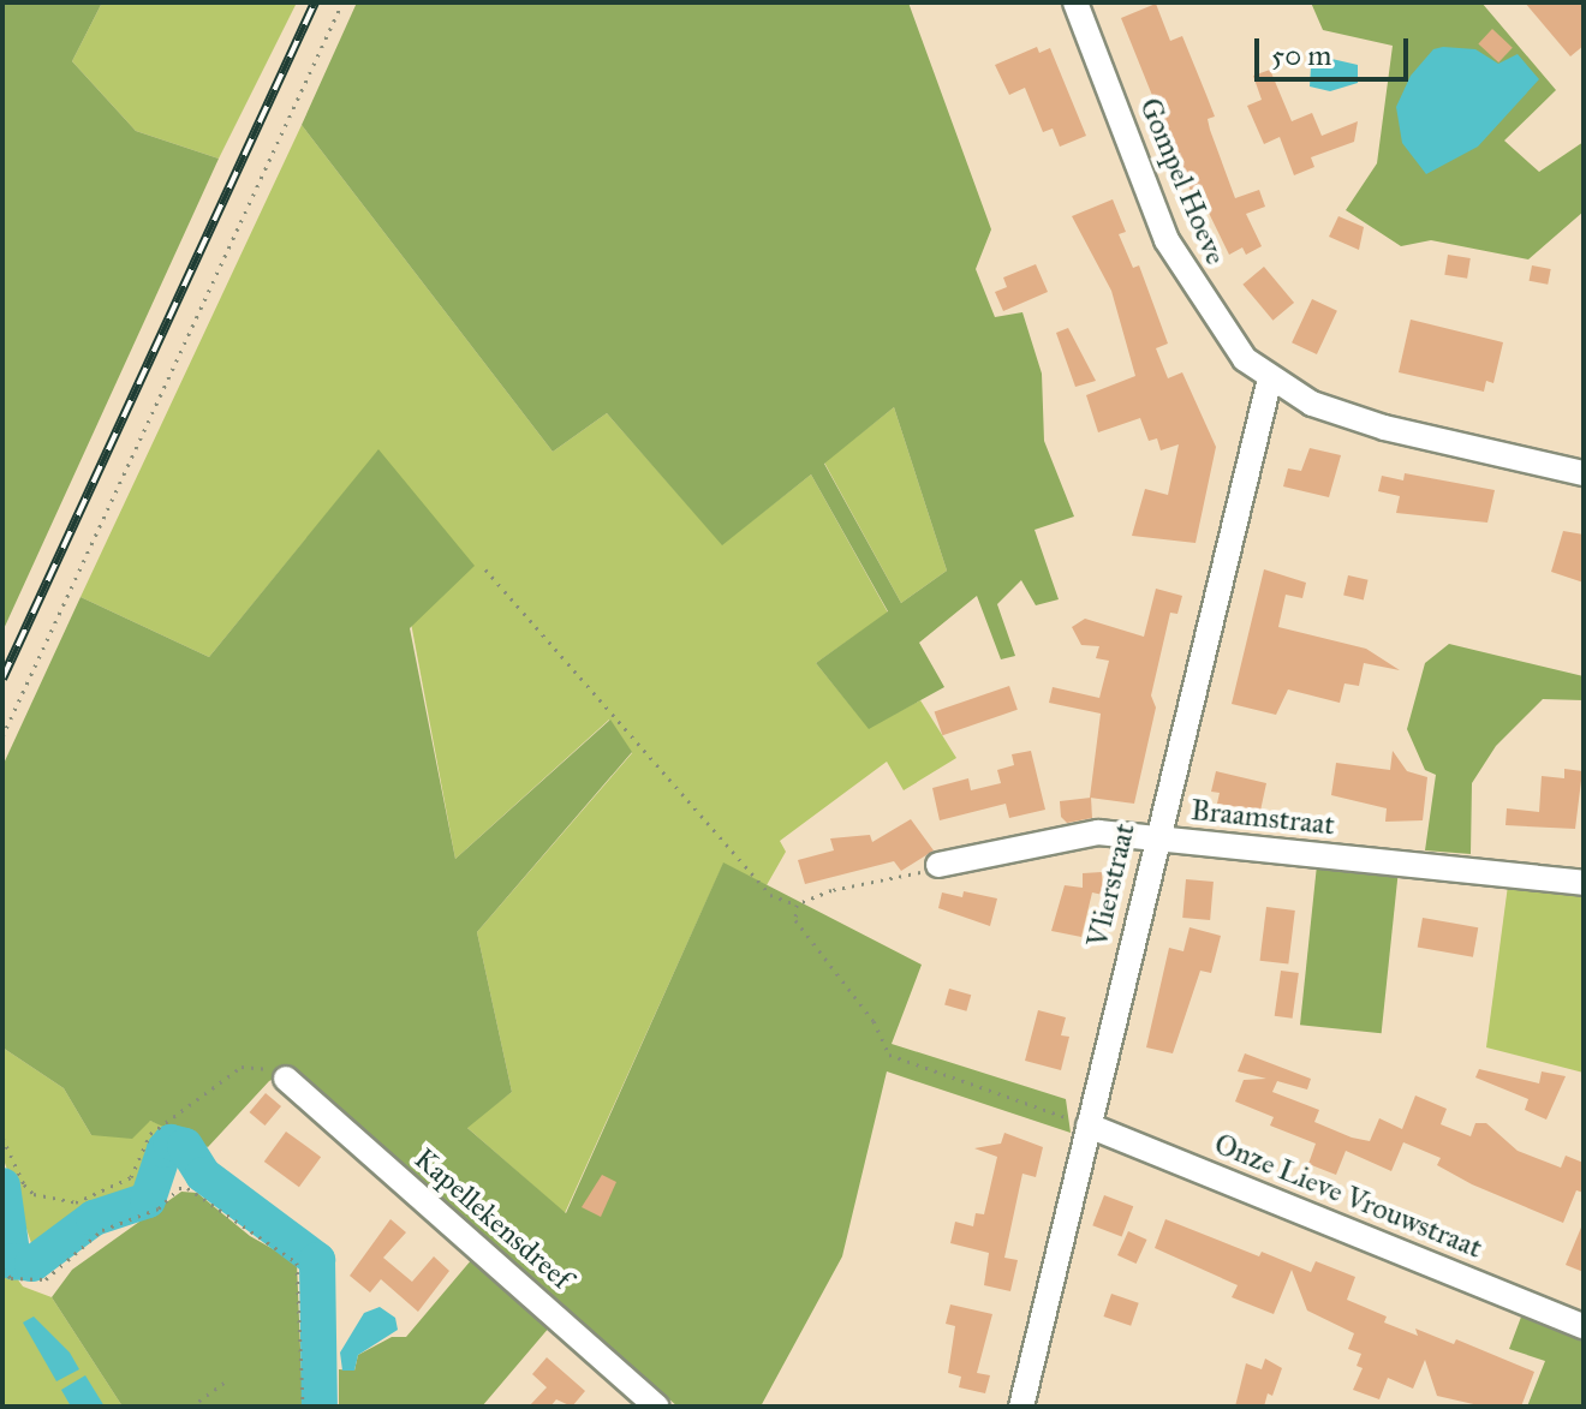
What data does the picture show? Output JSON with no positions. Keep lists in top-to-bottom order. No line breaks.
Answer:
{"streets":{"street":["Gompel Hoeve","Braamstraat","Vlierstraat","Onze Lieve Vrouwstraat","Kapellekensdreef"]},"crossings":[["Gompel Hoeve","Vlierstraat"],["Braamstraat","Vlierstraat"],["Vlierstraat","Onze Lieve Vrouwstraat"]],"scale_bar":"50 m"}
